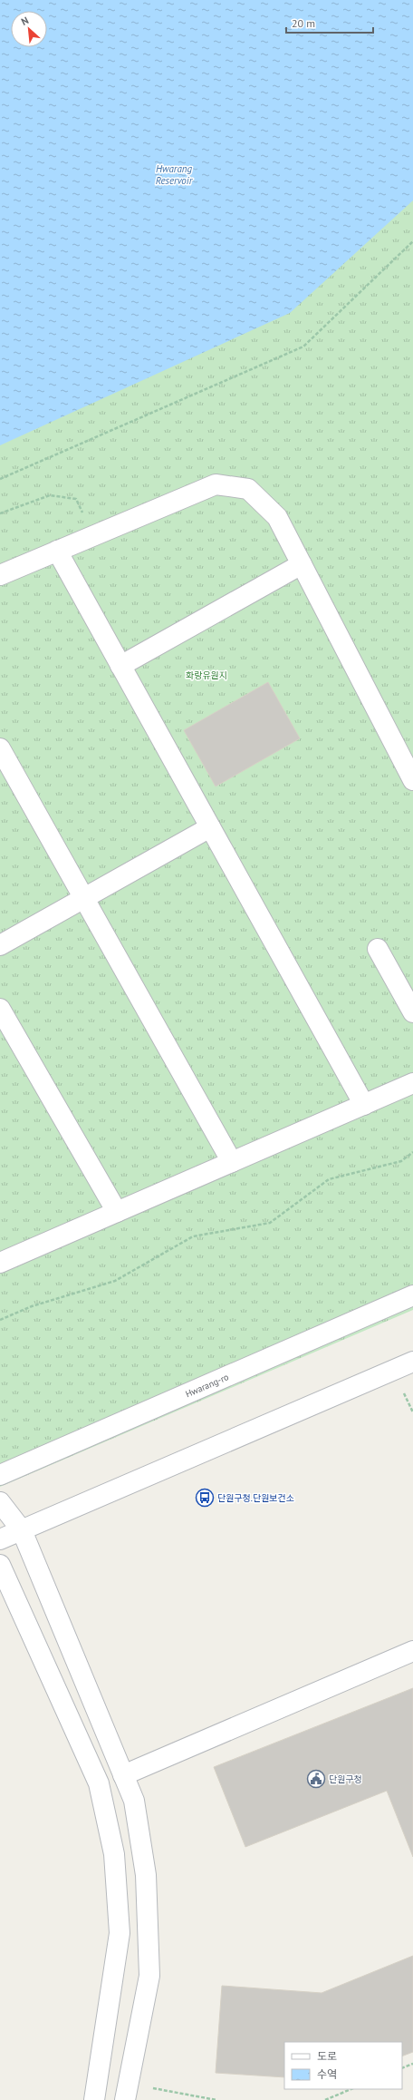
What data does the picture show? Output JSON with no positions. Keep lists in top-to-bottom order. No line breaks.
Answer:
{"streets":{"street":["Hwarang-ro"]},"water":["Hwarang Reservoir"],"parks":["화랑유원지"],"places":{"bus stop":["단원구청.단원보건소"],"public building":["단원구청"]},"legend":["도로","수역"],"scale_bar":"20 m","north":"top left"}
